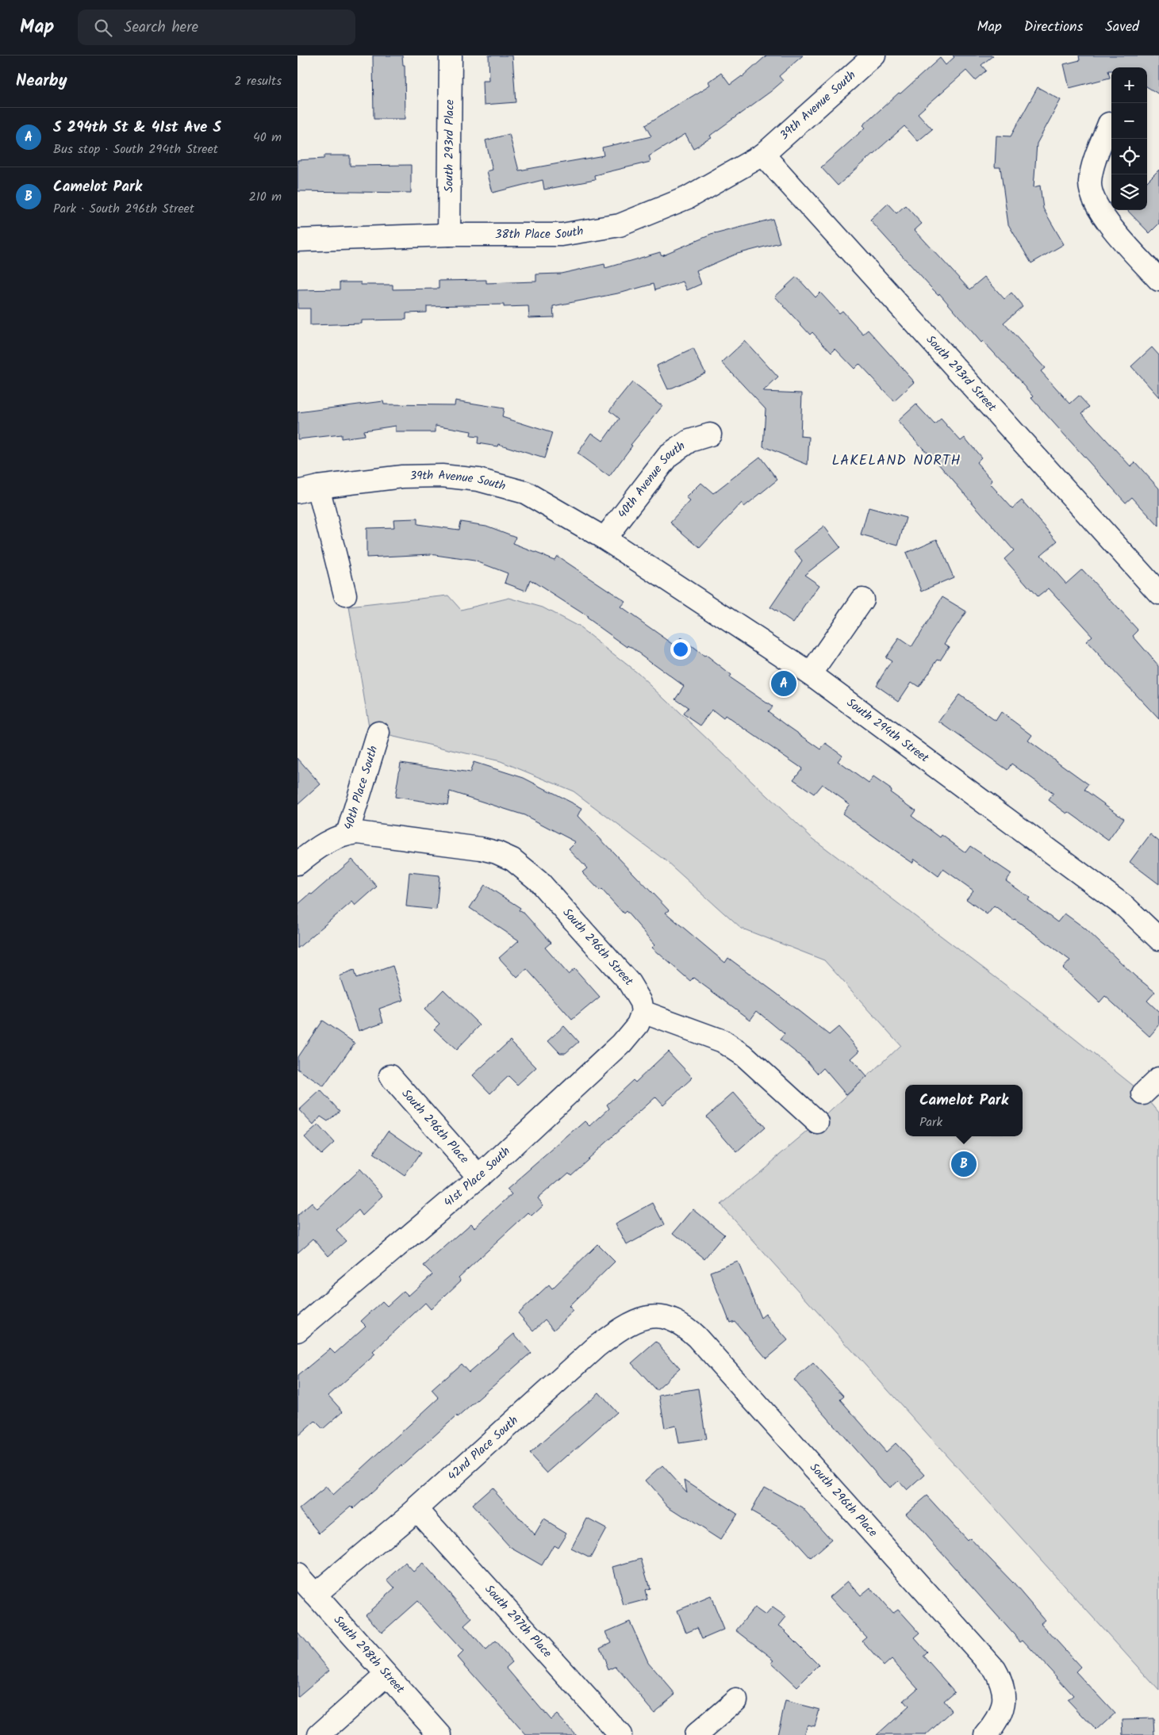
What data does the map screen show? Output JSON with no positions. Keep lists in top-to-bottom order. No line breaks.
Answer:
{"streets":{"street":["39th Avenue South","South 293rd Place","38th Place South","South 293rd Street","40th Avenue South","South 294th Street","40th Place South","South 296th Street","South 296th Place","41st Place South","42nd Place South","South 297th Place","South 298th Street"]},"crossings":[["39th Avenue South","38th Place South"],["39th Avenue South","South 293rd Street"],["39th Avenue South","40th Avenue South"],["39th Avenue South","South 294th Street"],["South 293rd Place","38th Place South"],["38th Place South","South 293rd Street"],["40th Avenue South","South 294th Street"],["40th Place South","South 296th Street"],["South 296th Street","41st Place South"],["South 296th Place","41st Place South"],["South 296th Place","42nd Place South"],["42nd Place South","South 297th Place"],["42nd Place South","South 298th Street"]],"districts":["LAKELAND NORTH"],"page":{"header":"Map","search":"Search here","nav":["Map","Directions","Saved"],"heading":["Nearby","2 results"],"map_buttons":["+","−"],"list":[{"mark":"A","name":"S 294th St & 41st Ave S","note":"Bus stop · South 294th Street","value":"40 m"},{"mark":"B","name":"Camelot Park","note":"Park · South 296th Street","value":"210 m"}],"pins":["A","B"],"popup":["Camelot Park","Park"]}}
